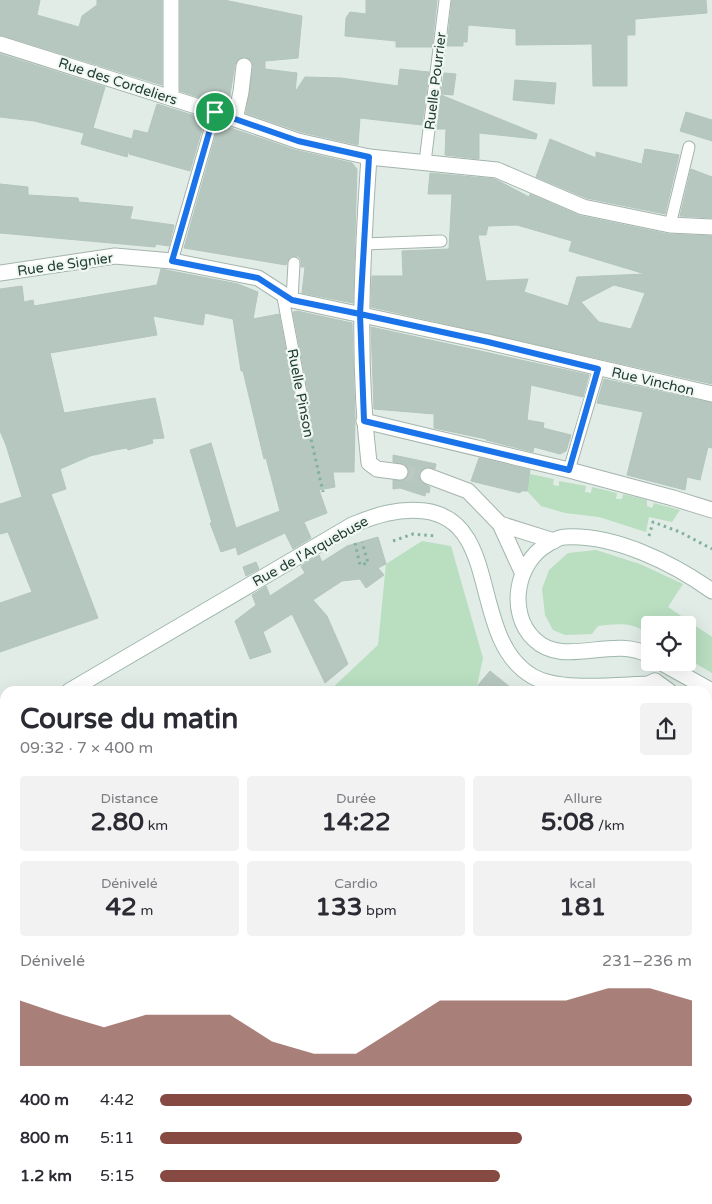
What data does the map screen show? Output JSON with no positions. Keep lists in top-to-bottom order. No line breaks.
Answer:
{"streets":{"street":["Rue des Cordeliers","Rue de Signier","Rue Vinchon","Rue de l'Arquebuse"],"lane":["Ruelle Pourrier","Ruelle Pinson"]},"crossings":[["Rue des Cordeliers","Ruelle Pourrier"],["Rue de Signier","Rue Vinchon"],["Rue de Signier","Ruelle Pinson"]],"page":{"heading":["Course du matin","09:32 · 7 × 400 m"],"stats":[["Distance","2.80 km"],["Durée","14:22"],["Allure","5:08 /km"],["Dénivelé","42 m"],["Cardio","133 bpm"],["kcal","181"]],"chart":["Dénivelé","231–236 m"],"list":[{"name":"400 m","note":"4:42"},{"name":"800 m","note":"5:11"},{"name":"1.2 km","note":"5:15"}]}}
